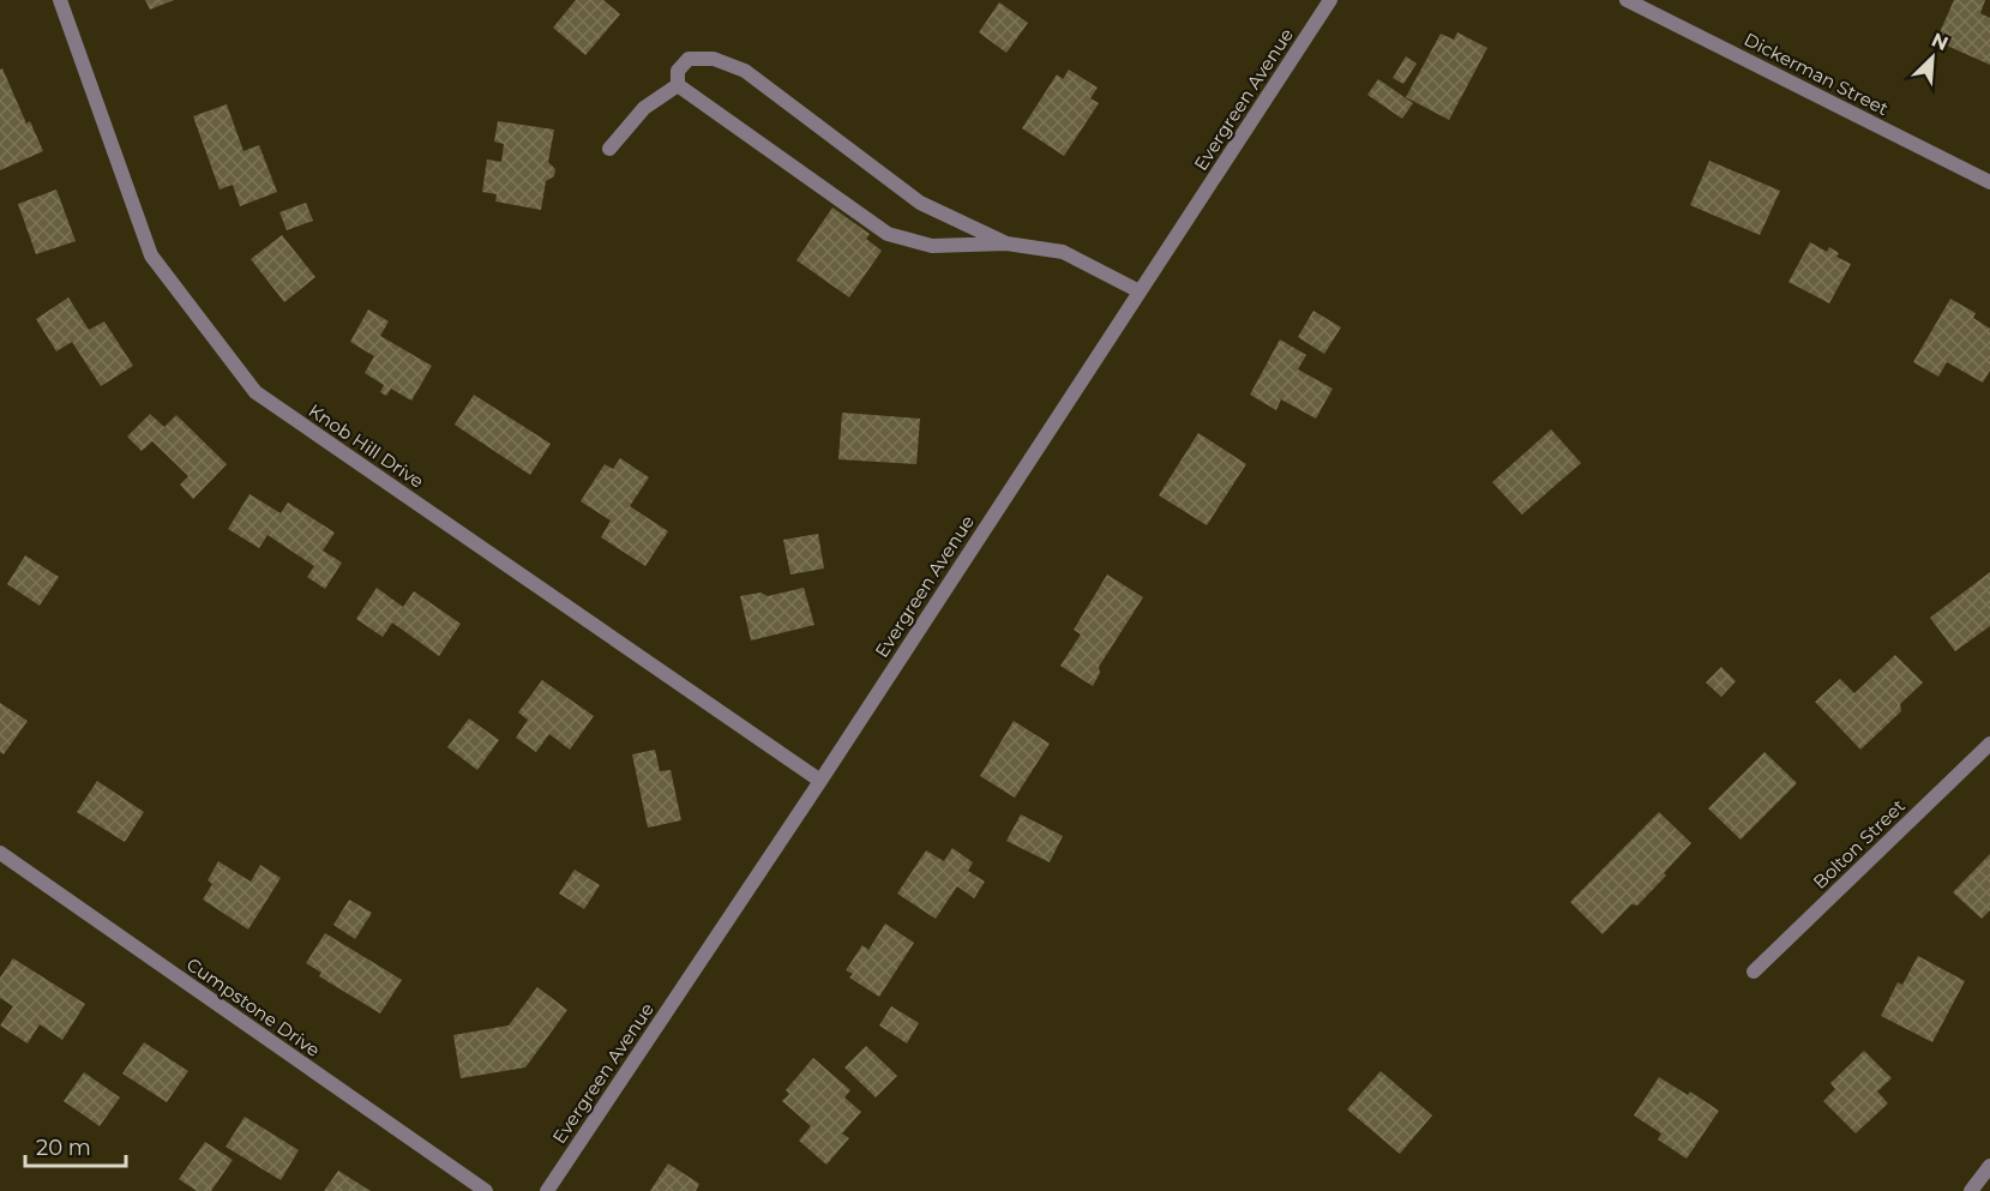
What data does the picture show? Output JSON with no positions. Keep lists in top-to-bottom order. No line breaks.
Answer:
{"streets":{"street":["Dickerman Street","Evergreen Avenue","Knob Hill Drive","Bolton Street","Cumpstone Drive"]},"crossings":[["Evergreen Avenue","Knob Hill Drive"]],"scale_bar":"20 m","north":"top right"}
